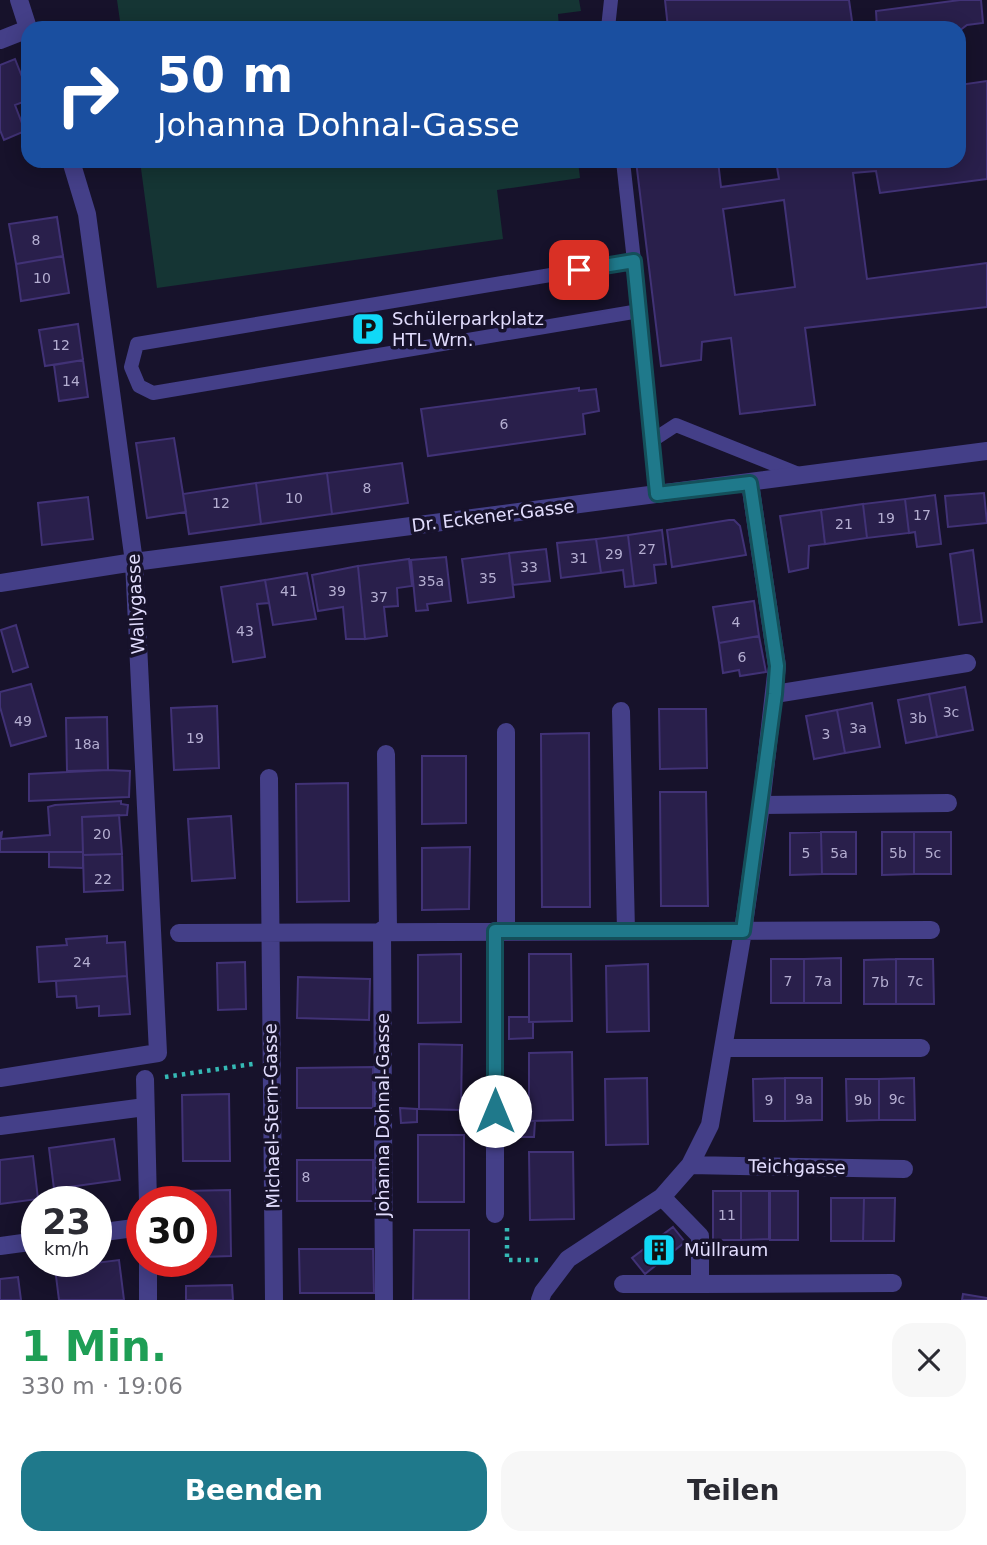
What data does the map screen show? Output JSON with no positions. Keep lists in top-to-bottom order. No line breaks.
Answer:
{"streets":{"street":["Dr. Eckener-Gasse","Wallygasse","Johanna Dohnal-Gasse","Michael-Stern-Gasse","Teichgasse"]},"crossings":[["Dr. Eckener-Gasse","Wallygasse"]],"places":{"parking":["Schülerparkplatz HTL Wrn."],"building":["Müllraum"]},"house_numbers":["8","10","12","14","6","8","10","12","17","19","21","27","29","31","33","35","35a","41","39","37","4","43","6","3c","3b","49","3a","3","19","18a","20","5","5a","5b","5c","22","24","7","7a","7c","7b","9a","9c","9","9b","8","11"],"page":{"turn":["50 m","Johanna Dohnal-Gasse"],"speed":"23 km/h","limit":"30","heading":["1 Min.","330 m · 19:06"],"buttons":["Beenden","Teilen"]}}
